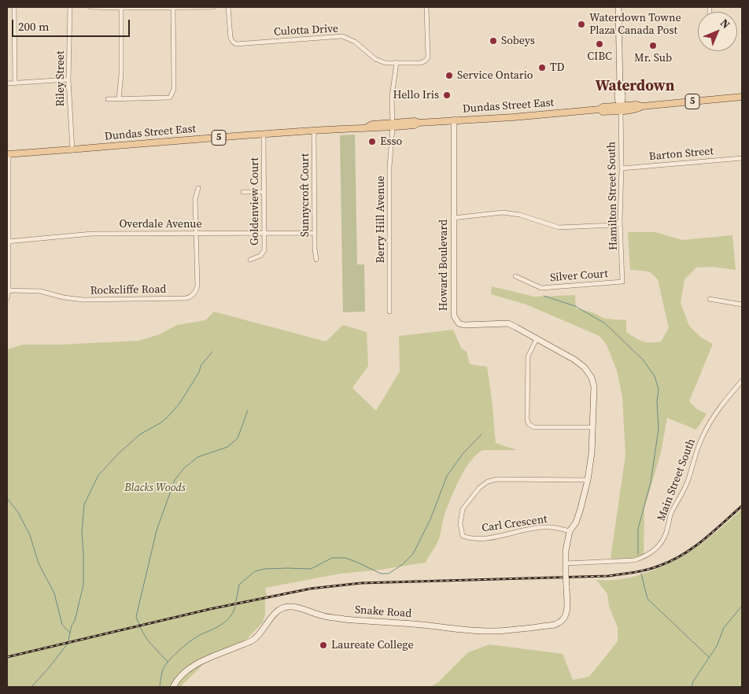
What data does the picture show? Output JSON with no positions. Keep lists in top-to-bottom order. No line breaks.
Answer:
{"streets":{"main road":["5","Dundas Street East"],"street":["Culotta Drive","Riley Street","Barton Street","Sunnycroft Court","Hamilton Street South","Goldenview Court","Berry Hill Avenue","Overdale Avenue","Howard Boulevard","Silver Court","Rockcliffe Road","Main Street South","Carl Crescent","Snake Road"]},"crossings":[["Culotta Drive","Berry Hill Avenue"],["Riley Street","Dundas Street East"],["Dundas Street East","Sunnycroft Court"],["Dundas Street East","Hamilton Street South"],["Dundas Street East","Goldenview Court"],["Dundas Street East","Berry Hill Avenue"],["Dundas Street East","Howard Boulevard"],["Barton Street","Hamilton Street South"],["Sunnycroft Court","Overdale Avenue"],["Hamilton Street South","Silver Court"],["Goldenview Court","Overdale Avenue"],["Overdale Avenue","Rockcliffe Road"],["Howard Boulevard","Carl Crescent"],["Howard Boulevard","Snake Road"],["Main Street South","Snake Road"],["Carl Crescent","Snake Road"]],"districts":["Waterdown"],"parks":["Blacks Woods"],"places":["Waterdown Towne Plaza Canada Post","Sobeys","CIBC","Mr. Sub","TD","Service Ontario","Hello Iris","Esso","Laureate College"],"scale_bar":"200 m","north":"top right"}
